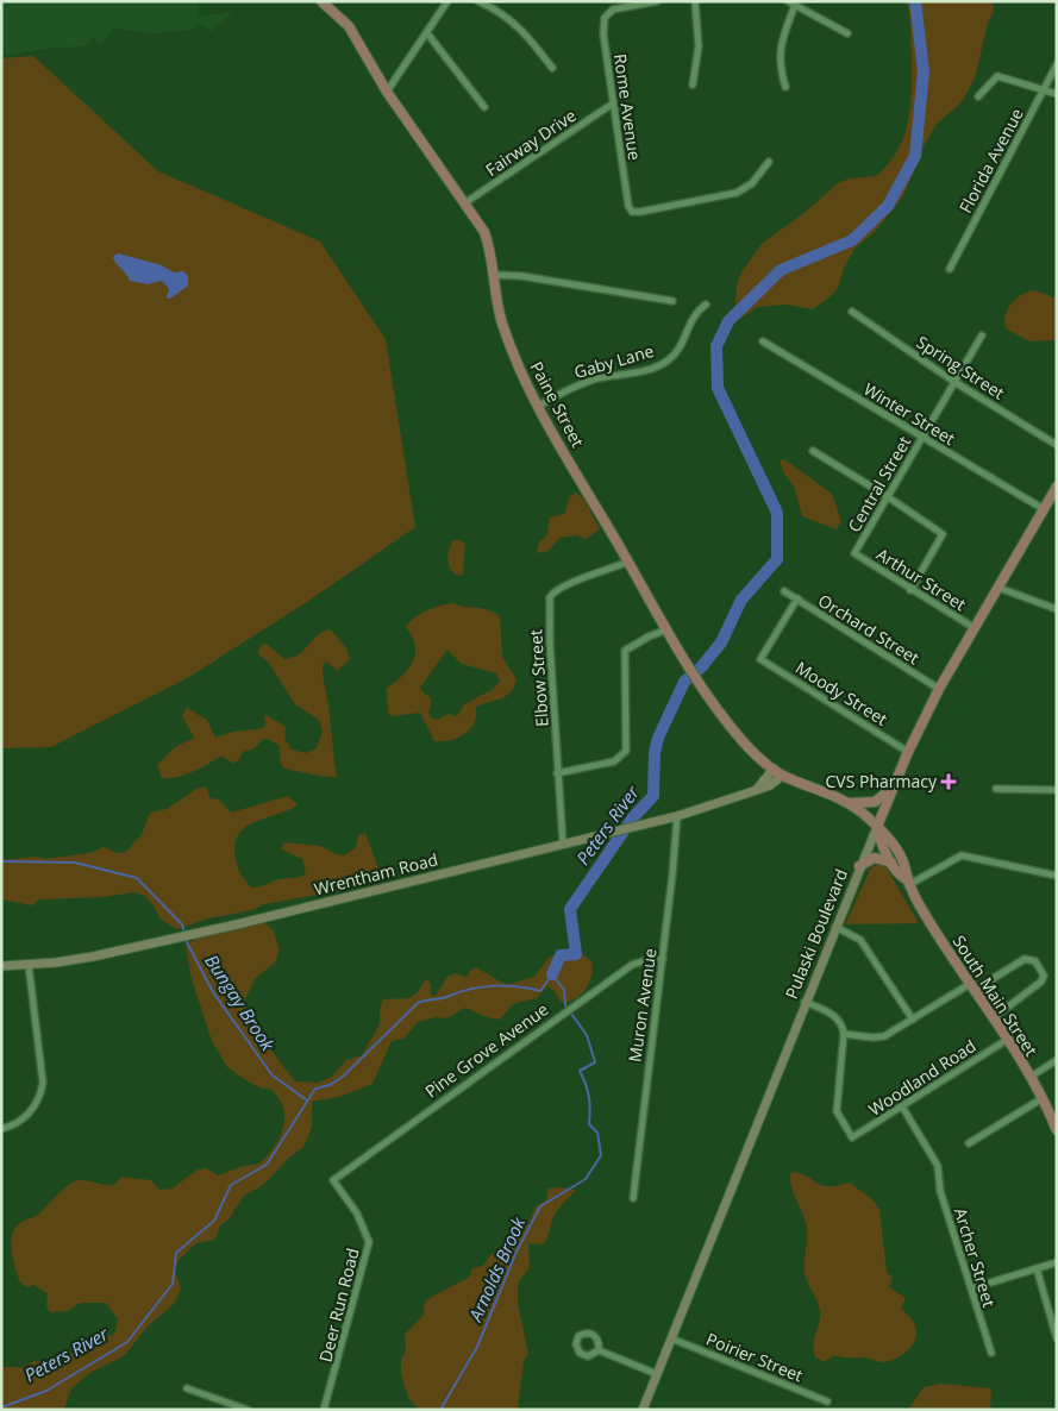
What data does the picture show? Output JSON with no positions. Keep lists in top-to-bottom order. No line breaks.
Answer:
{"streets":{"main road":["Paine Street","Wrentham Road","Pulaski Boulevard","South Main Street"],"street":["Rome Avenue","Fairway Drive","Florida Avenue","Gaby Lane","Spring Street","Winter Street","Central Street","Arthur Street","Orchard Street","Elbow Street","Moody Street","Muron Avenue","Pine Grove Avenue","Woodland Road","Archer Street","Deer Run Road","Poirier Street"]},"crossings":[["Rome Avenue","Fairway Drive"],["Fairway Drive","Paine Street"],["Gaby Lane","Paine Street"],["Spring Street","Central Street"],["Paine Street","Elbow Street"],["Paine Street","Wrentham Road"],["Winter Street","Central Street"],["Winter Street","Pulaski Boulevard"],["Central Street","Arthur Street"],["Arthur Street","Pulaski Boulevard"],["Orchard Street","Moody Street"],["Orchard Street","Pulaski Boulevard"],["Elbow Street","Wrentham Road"],["Moody Street","Pulaski Boulevard"],["Wrentham Road","Muron Avenue"],["Pulaski Boulevard","South Main Street"],["Pulaski Boulevard","Poirier Street"],["South Main Street","Woodland Road"],["Muron Avenue","Pine Grove Avenue"],["Pine Grove Avenue","Deer Run Road"],["Woodland Road","Archer Street"]],"water":["Peters River","Bungay Brook","Arnolds Brook"],"places":{"health":["CVS Pharmacy"]}}
